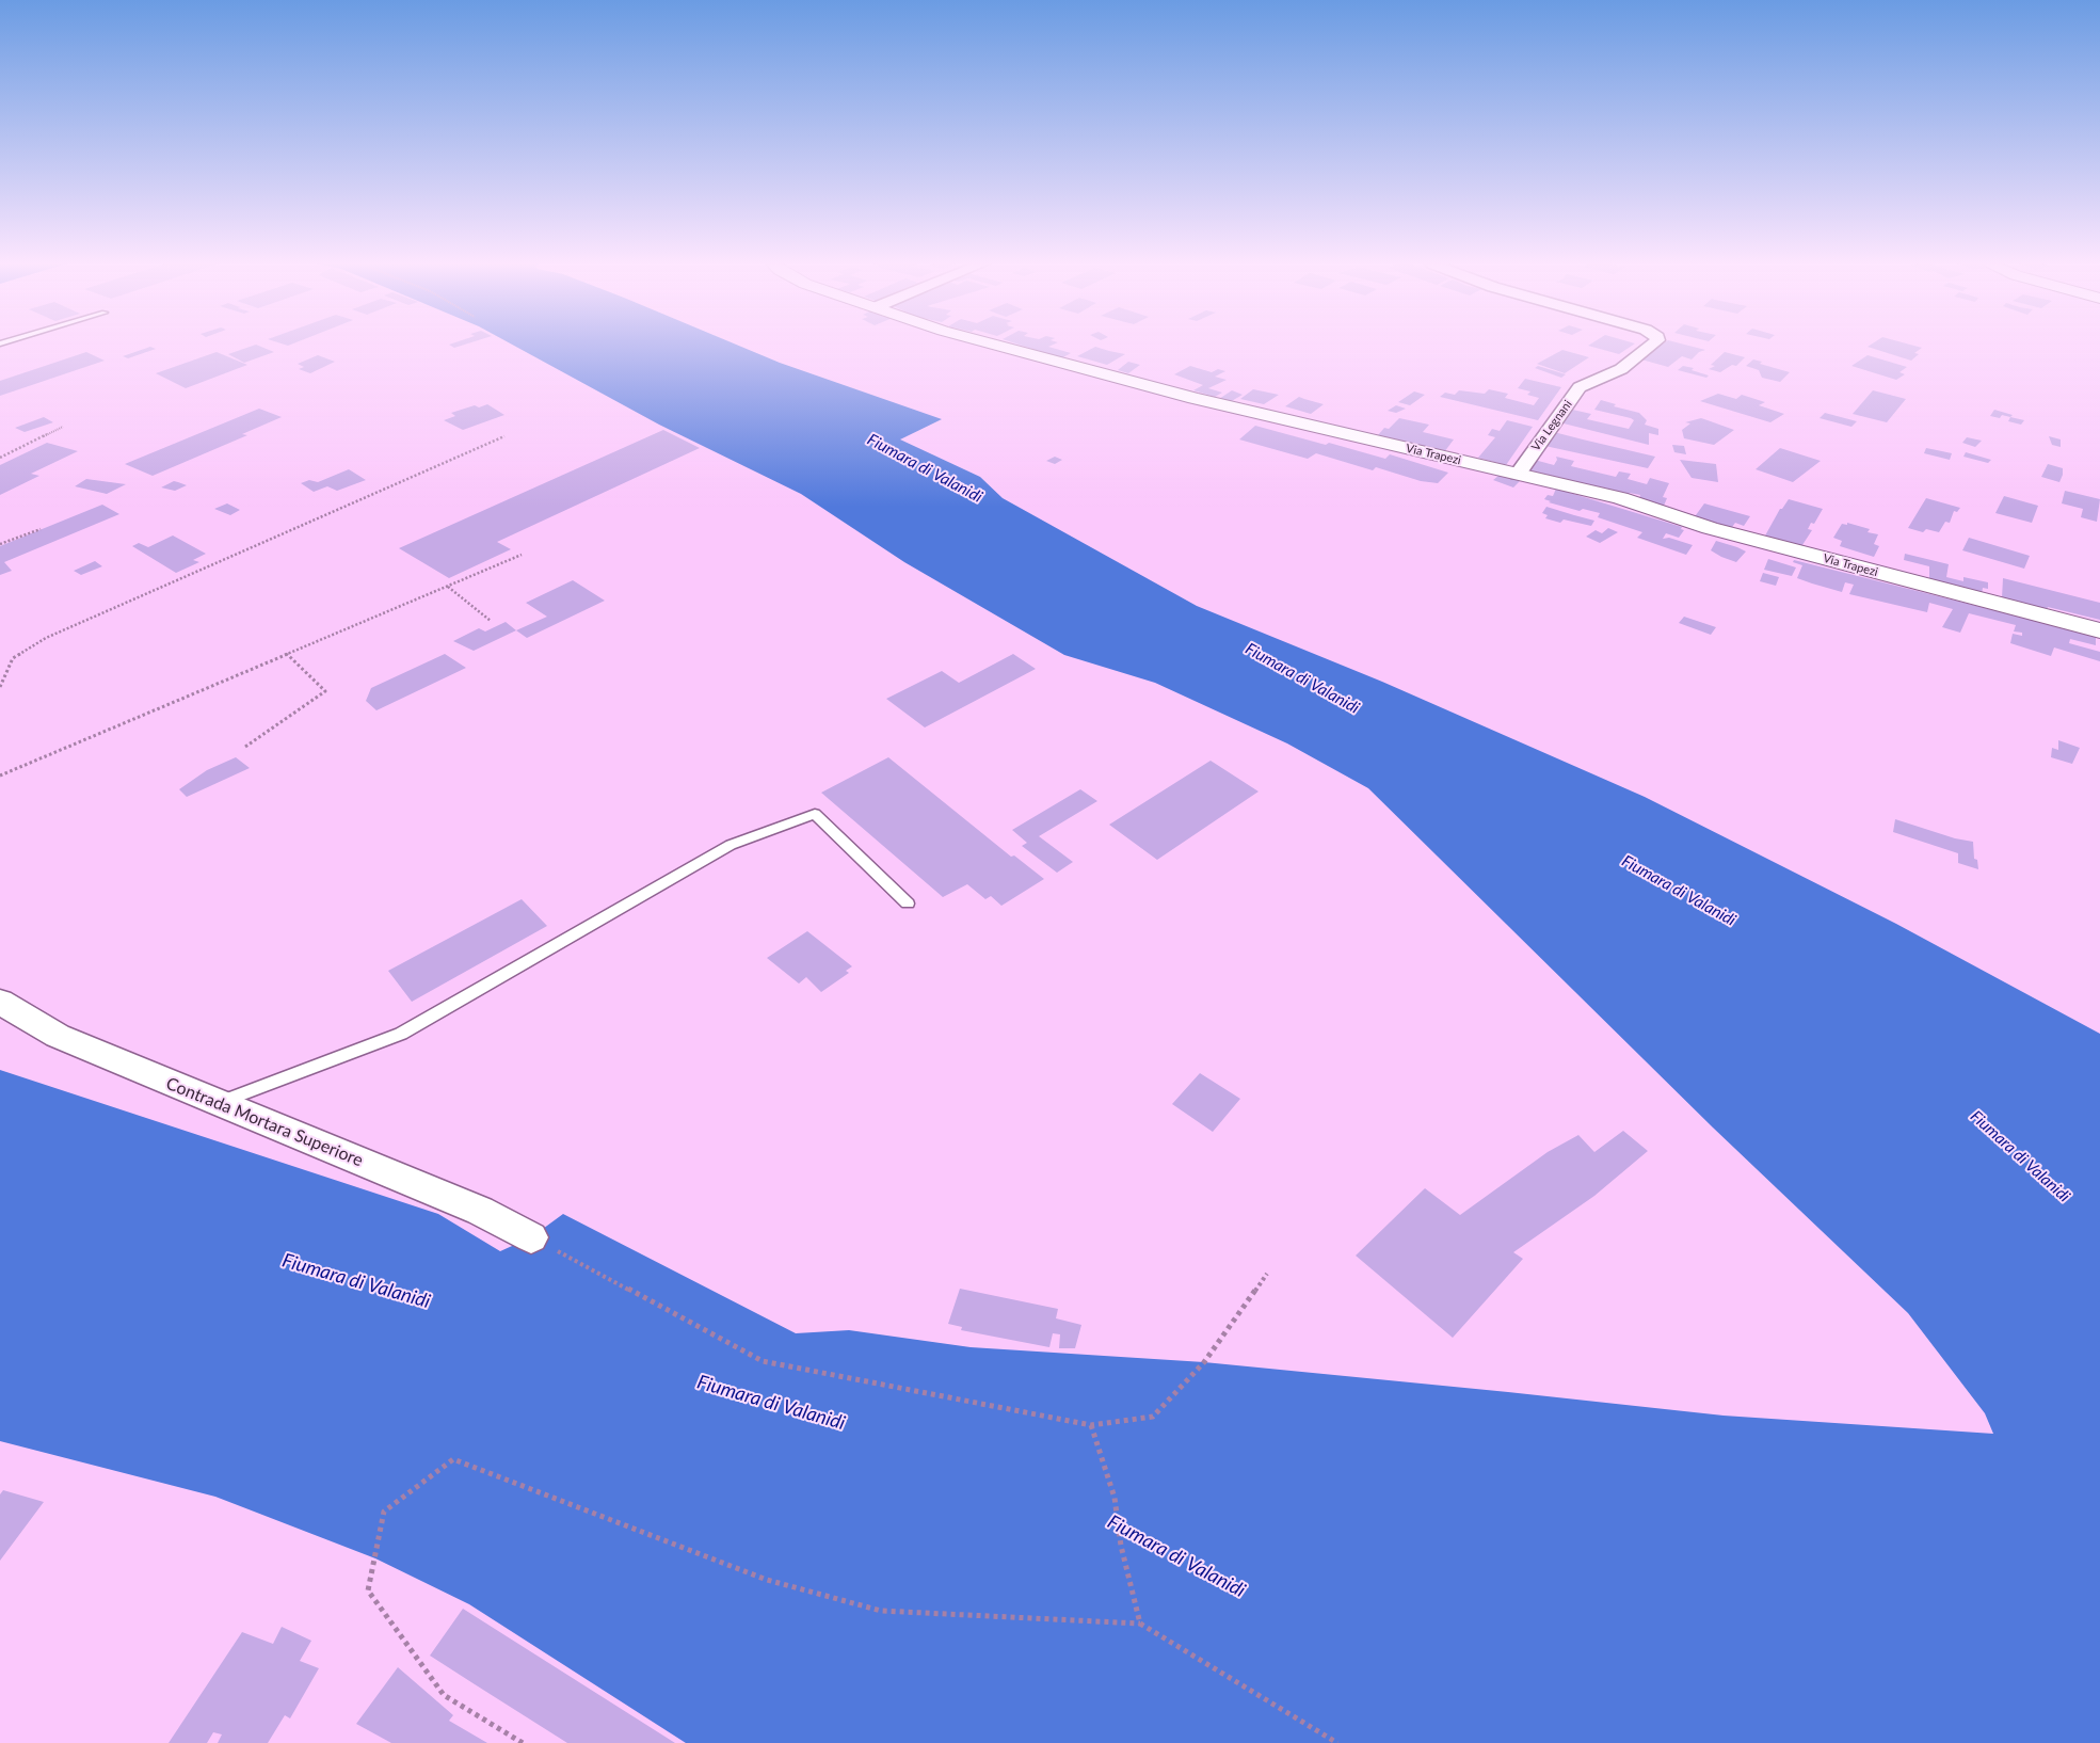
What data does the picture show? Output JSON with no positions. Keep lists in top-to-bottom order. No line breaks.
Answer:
{"streets":{"street":["Via Legnani","Via Trapezi","Contrada Mortara Superiore"]},"crossings":[["Via Legnani","Via Trapezi"]],"water":["Fiumara di Valanidi"]}
